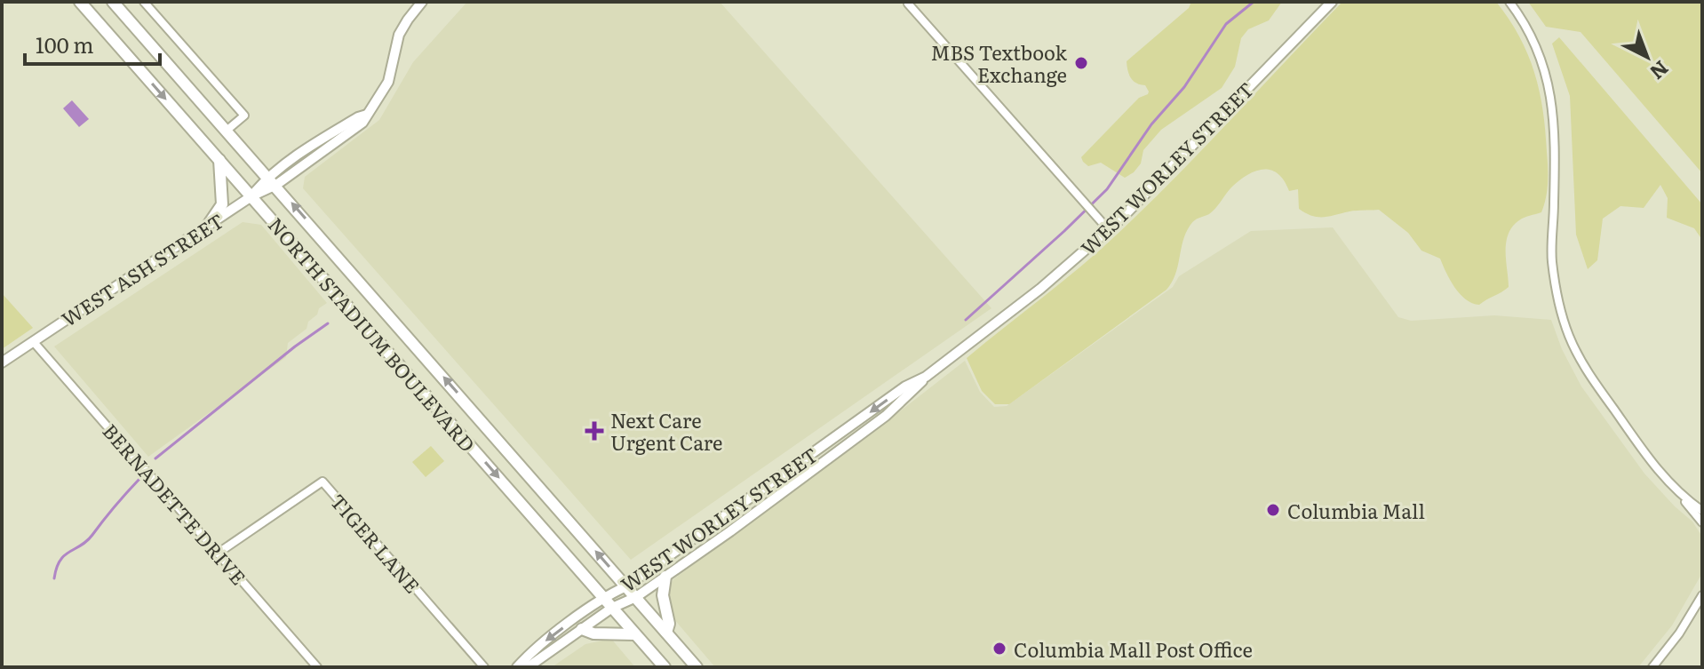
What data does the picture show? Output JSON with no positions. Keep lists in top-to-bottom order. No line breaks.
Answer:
{"streets":{"main road":["NORTH STADIUM BOULEVARD"],"street":["WEST WORLEY STREET","WEST ASH STREET","BERNADETTE DRIVE","TIGER LANE"]},"crossings":[["WEST WORLEY STREET","NORTH STADIUM BOULEVARD"],["WEST ASH STREET","NORTH STADIUM BOULEVARD"],["WEST ASH STREET","BERNADETTE DRIVE"],["BERNADETTE DRIVE","TIGER LANE"]],"places":{"other":["MBS Textbook Exchange","Columbia Mall","Columbia Mall Post Office"],"health":["Next Care Urgent Care"]},"scale_bar":"100 m","north":"bottom right"}
